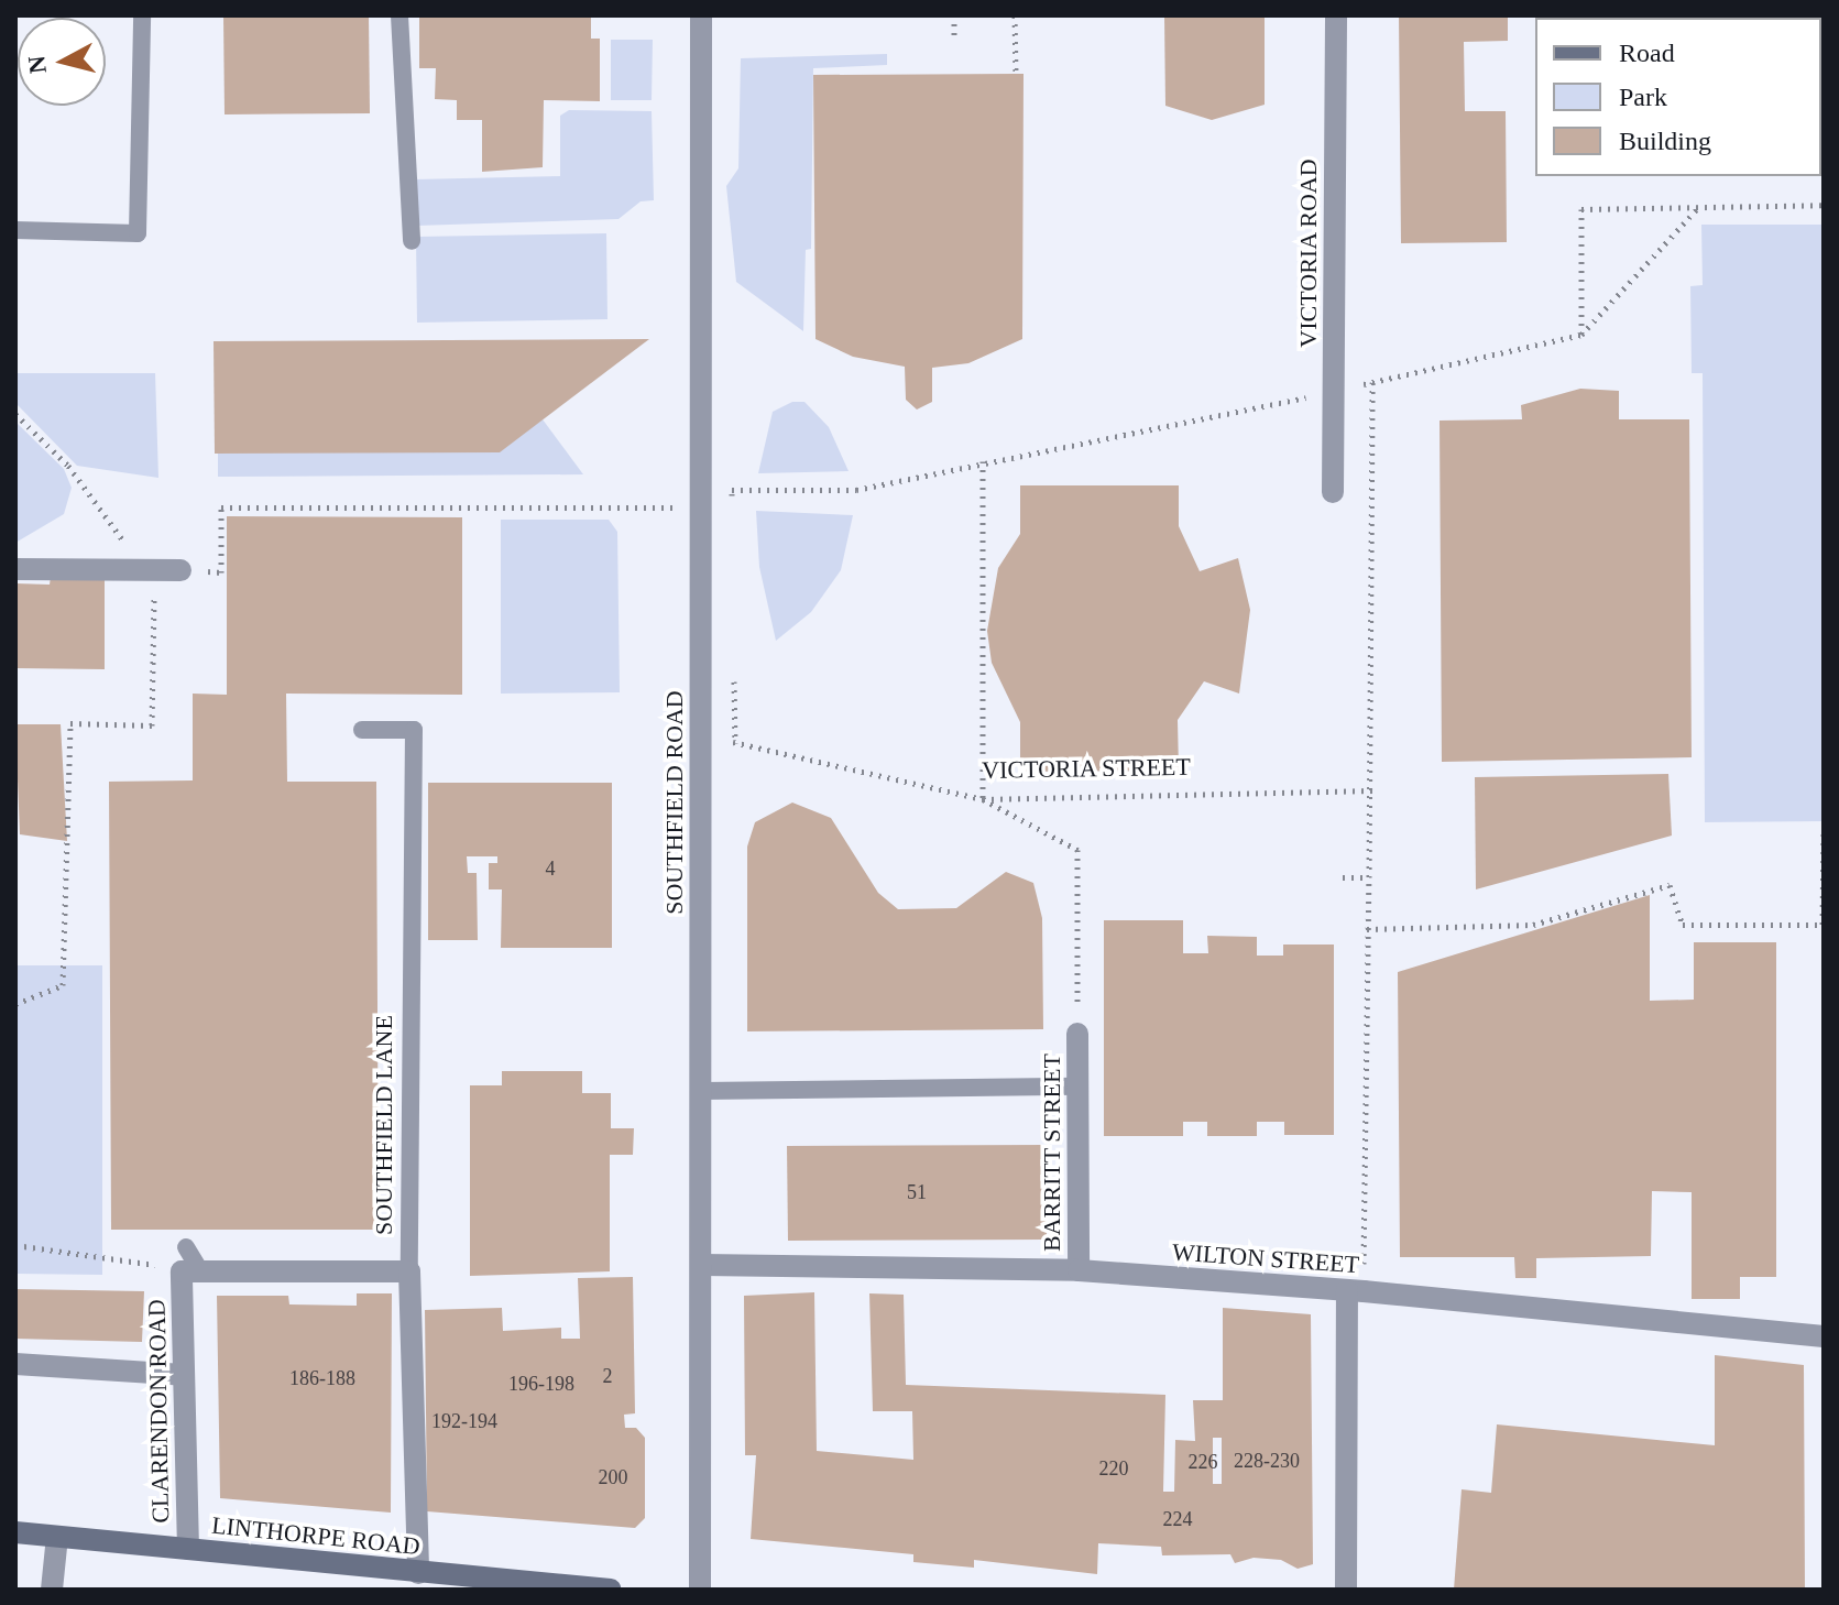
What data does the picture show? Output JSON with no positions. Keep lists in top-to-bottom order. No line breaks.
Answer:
{"streets":{"main road":["LINTHORPE ROAD"],"street":["VICTORIA ROAD","SOUTHFIELD ROAD","SOUTHFIELD LANE","BARRITT STREET","WILTON STREET","CLARENDON ROAD"],"path":["VICTORIA STREET"]},"crossings":[["VICTORIA STREET","SOUTHFIELD ROAD"],["SOUTHFIELD ROAD","WILTON STREET"],["SOUTHFIELD LANE","LINTHORPE ROAD"],["BARRITT STREET","WILTON STREET"],["CLARENDON ROAD","LINTHORPE ROAD"]],"house_numbers":["4","51","2","186-188","196-198","192-194","228-230","226","220","200","224"],"legend":["Road","Park","Building"],"north":"left"}
